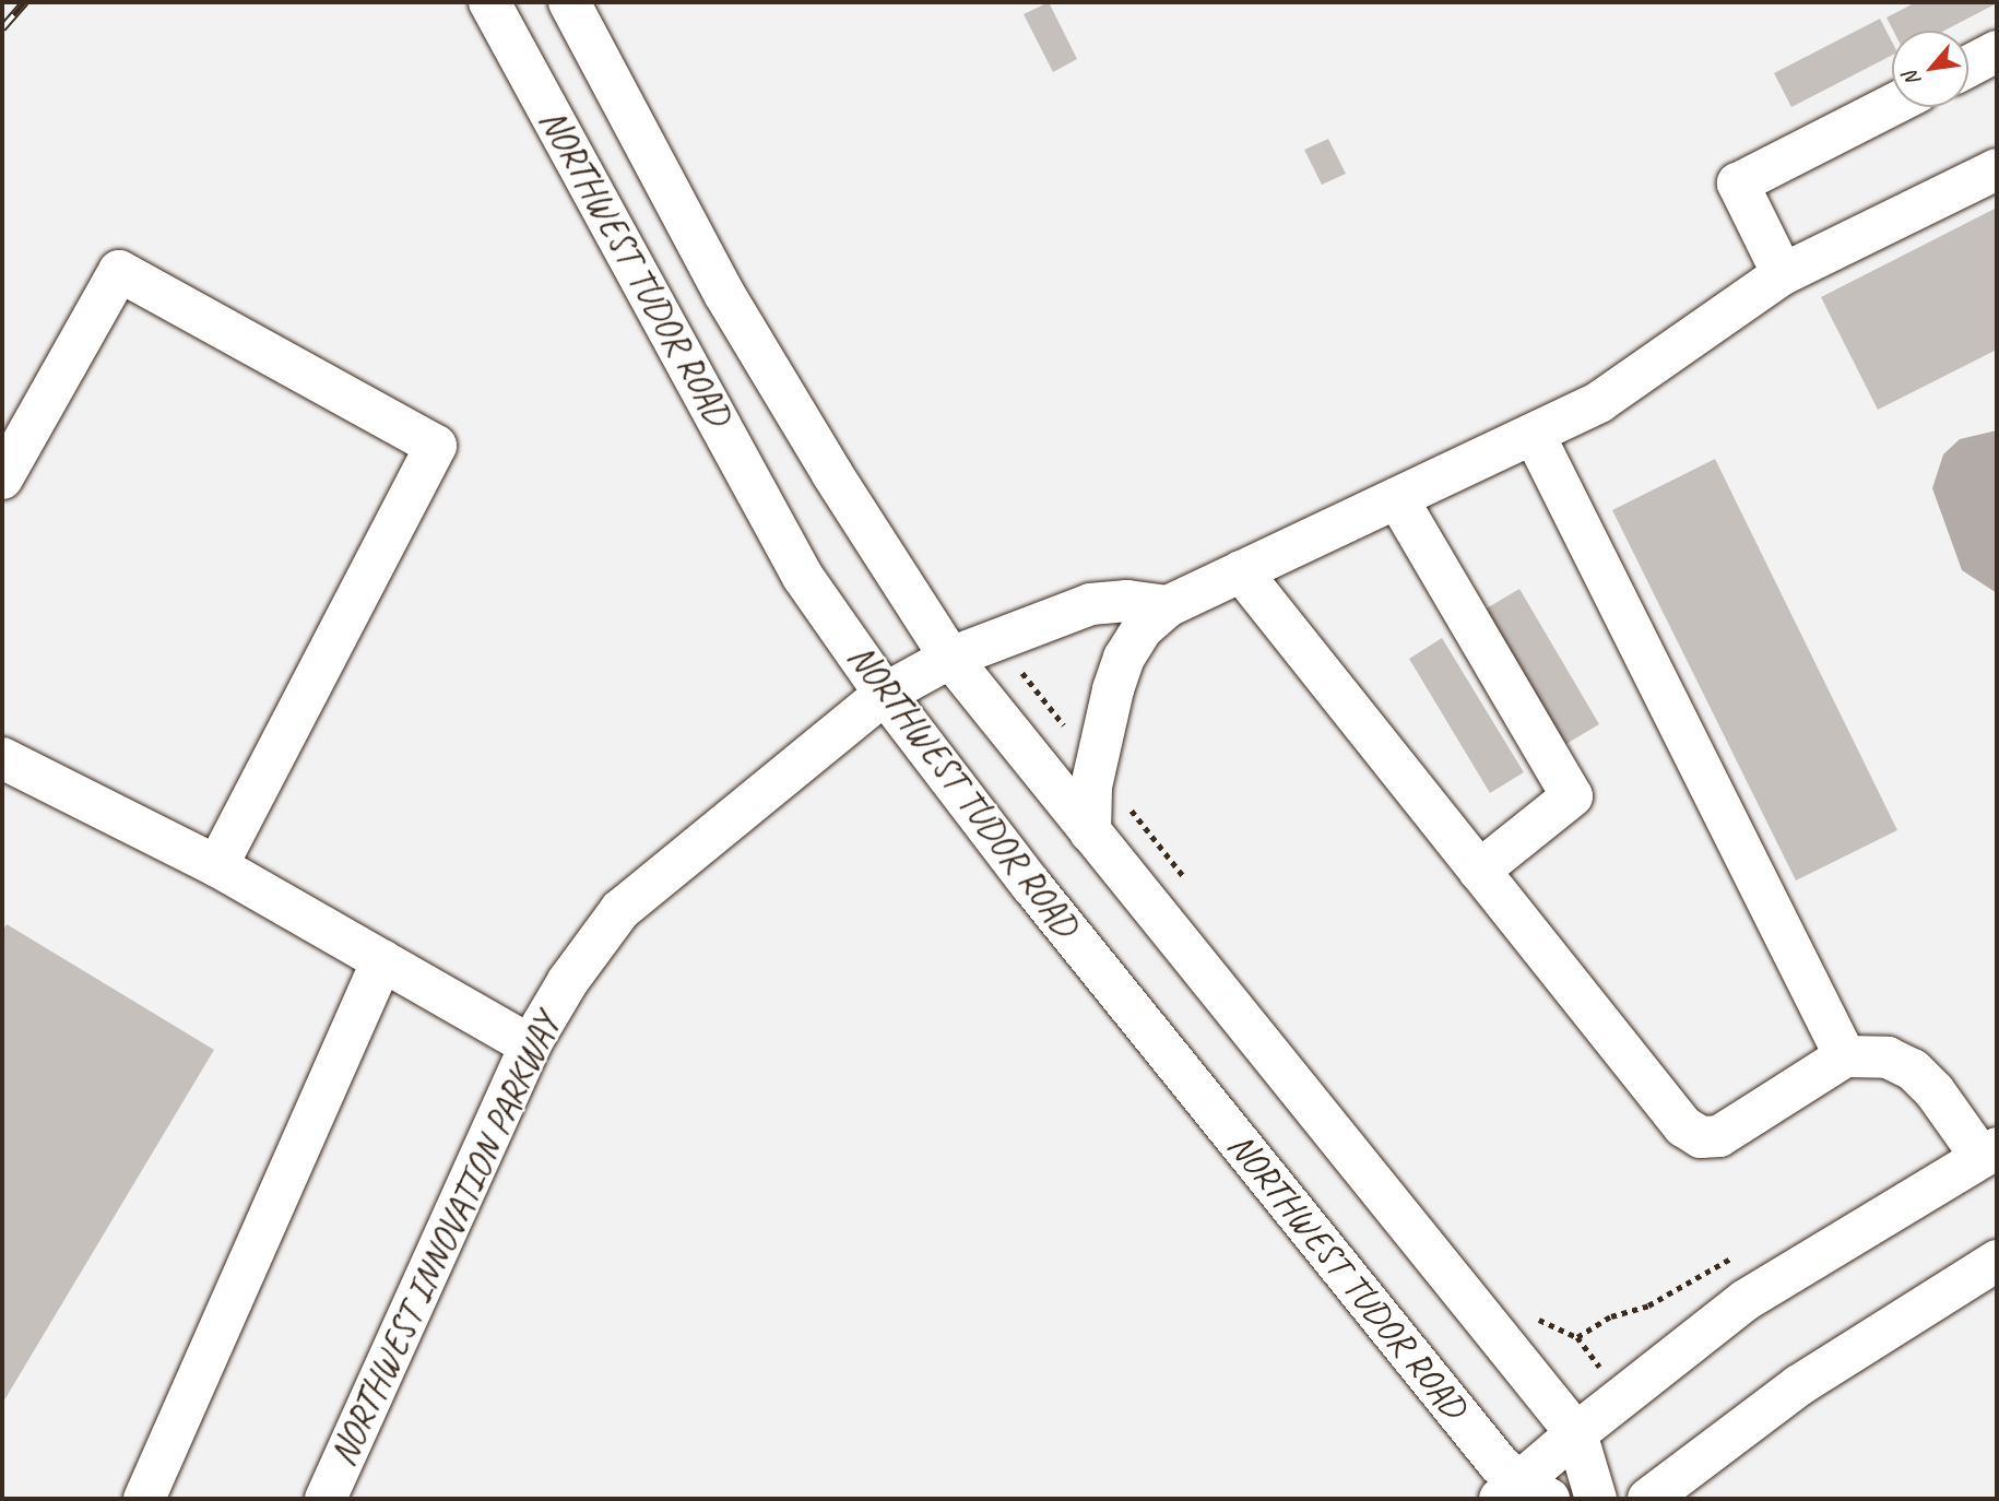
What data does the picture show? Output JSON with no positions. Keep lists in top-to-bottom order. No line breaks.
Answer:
{"streets":{"street":["NORTHWEST TUDOR ROAD","NORTHWEST INNOVATION PARKWAY"]},"crossings":[["NORTHWEST TUDOR ROAD","NORTHWEST INNOVATION PARKWAY"]],"north":"bottom left"}
